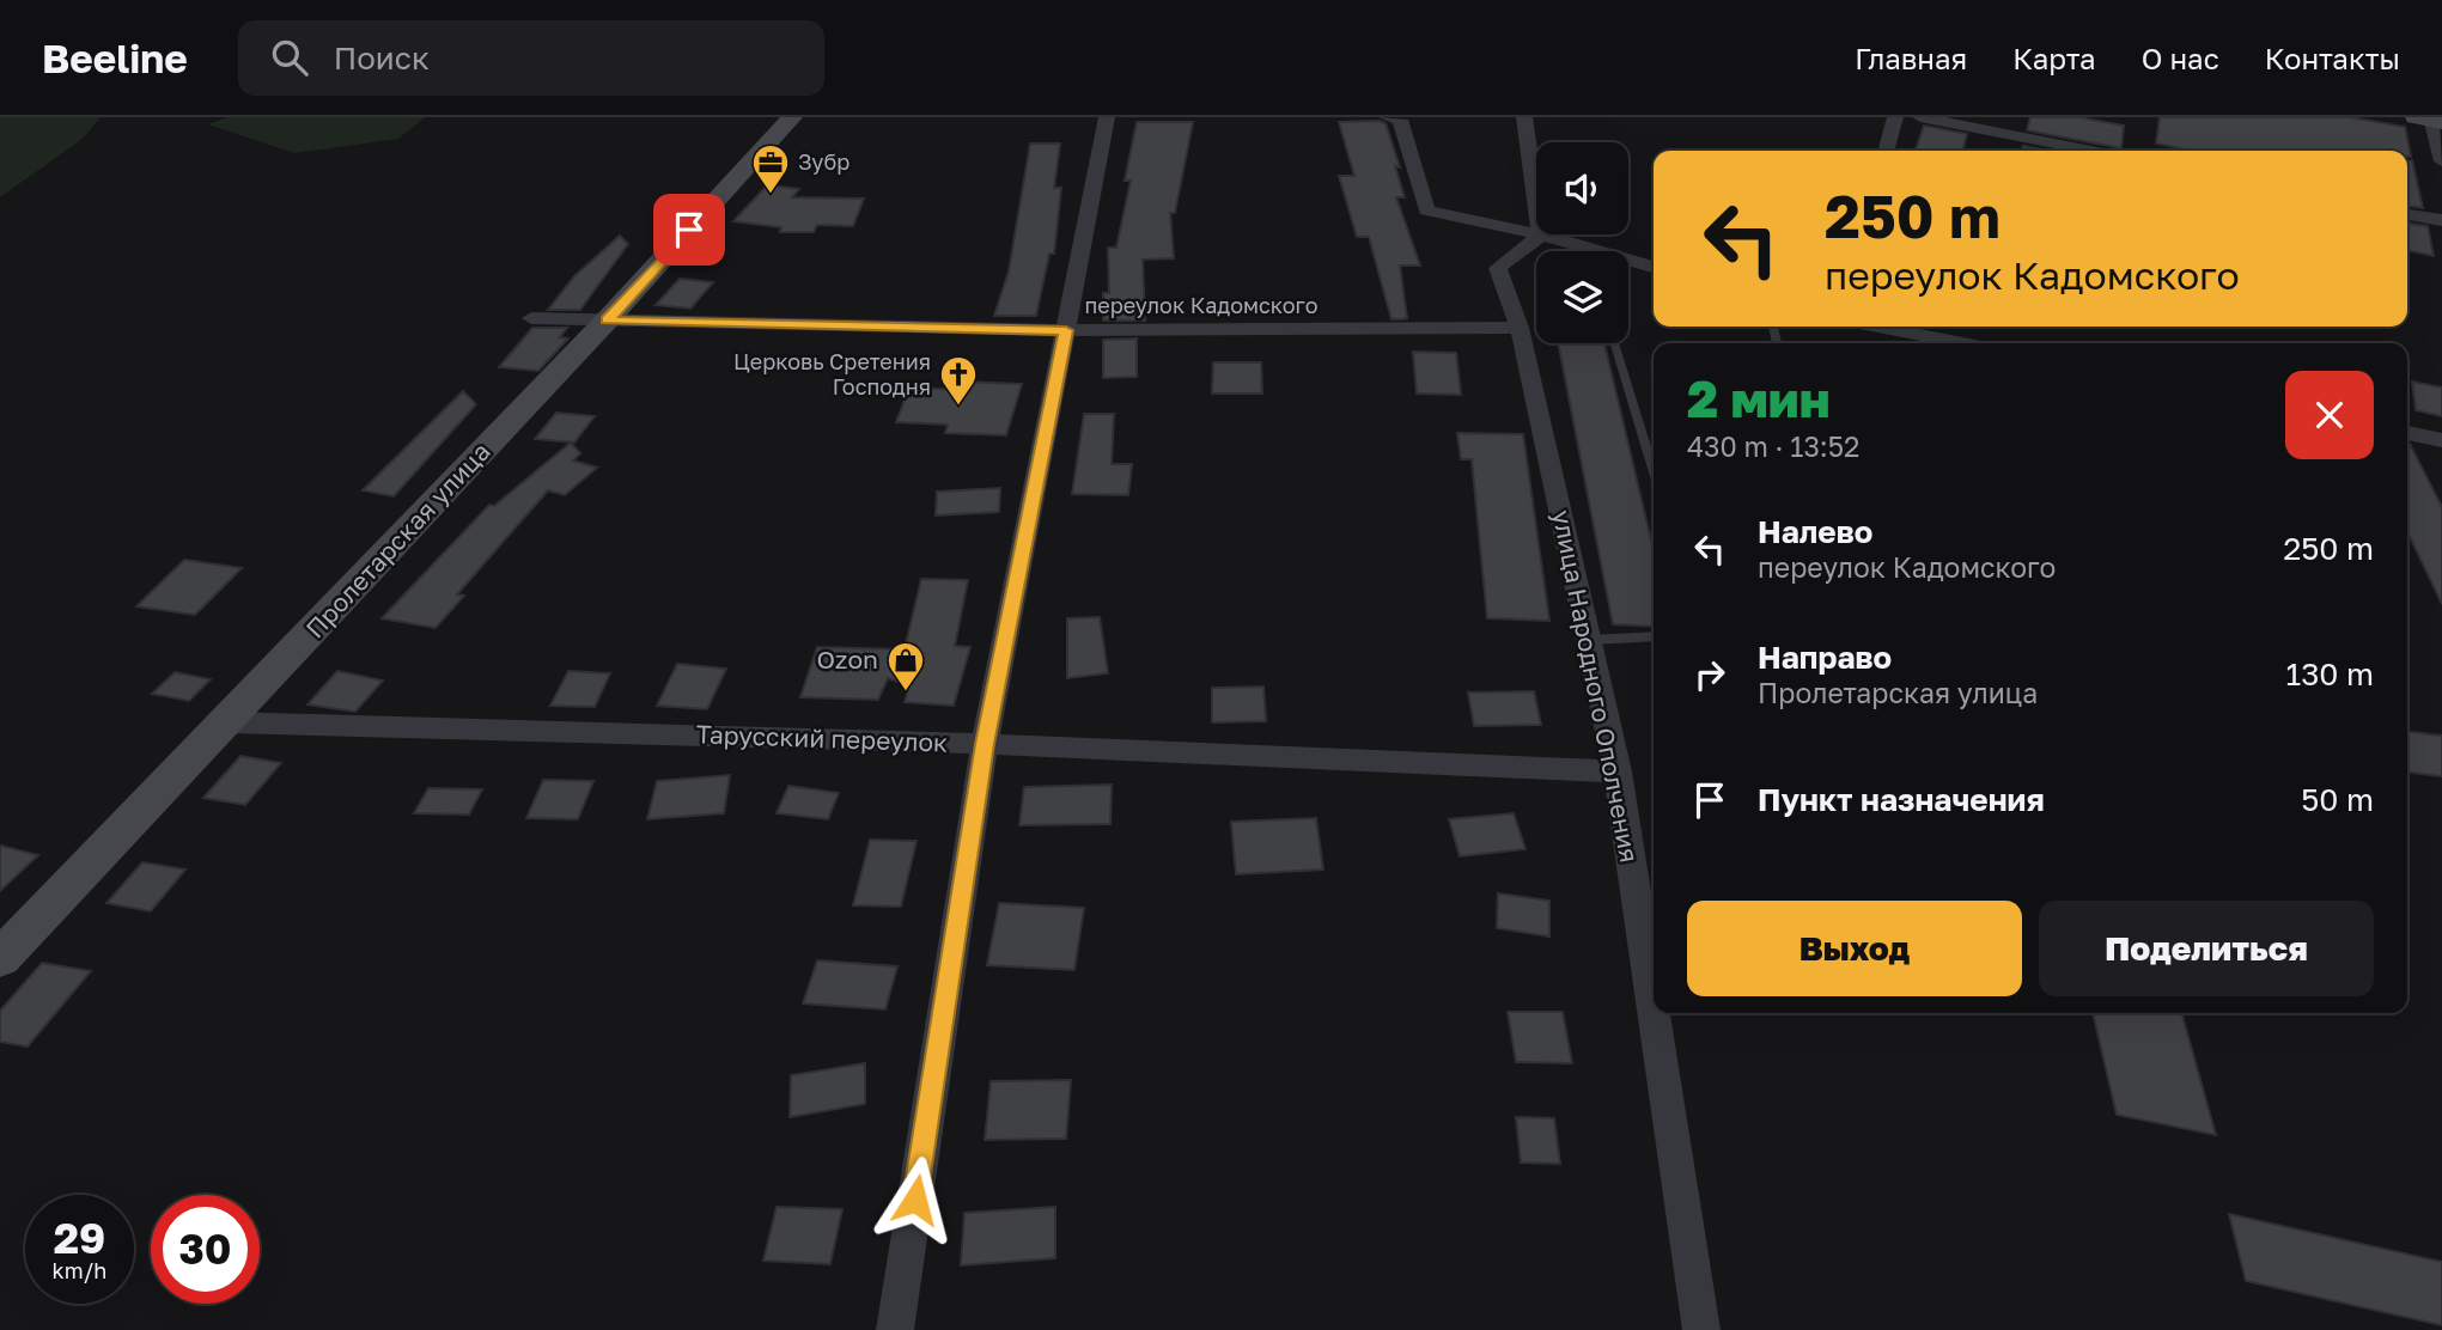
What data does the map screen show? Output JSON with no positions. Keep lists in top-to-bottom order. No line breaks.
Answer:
{"streets":{"main road":["Пролетарская улица"],"street":["переулок Кадомского","улица Народного Ополчения","Тарусский переулок"]},"crossings":[["переулок Кадомского","Пролетарская улица"],["переулок Кадомского","улица Народного Ополчения"],["Пролетарская улица","Тарусский переулок"],["улица Народного Ополчения","Тарусский переулок"]],"places":{"office":["Зубр"],"church":["Церковь Сретения Господня"],"shop":["Ozon"]},"page":{"header":"Beeline","search":"Поиск","nav":["Главная","Карта","О нас","Контакты"],"turn":["250 m","переулок Кадомского"],"heading":["2 мин","430 m · 13:52"],"list":[{"name":"Налево","note":"переулок Кадомского","value":"250 m"},{"name":"Направо","note":"Пролетарская улица","value":"130 m"},{"name":"Пункт назначения","value":"50 m"}],"buttons":["Выход","Поделиться"],"speed":"29 km/h","limit":"30"}}
